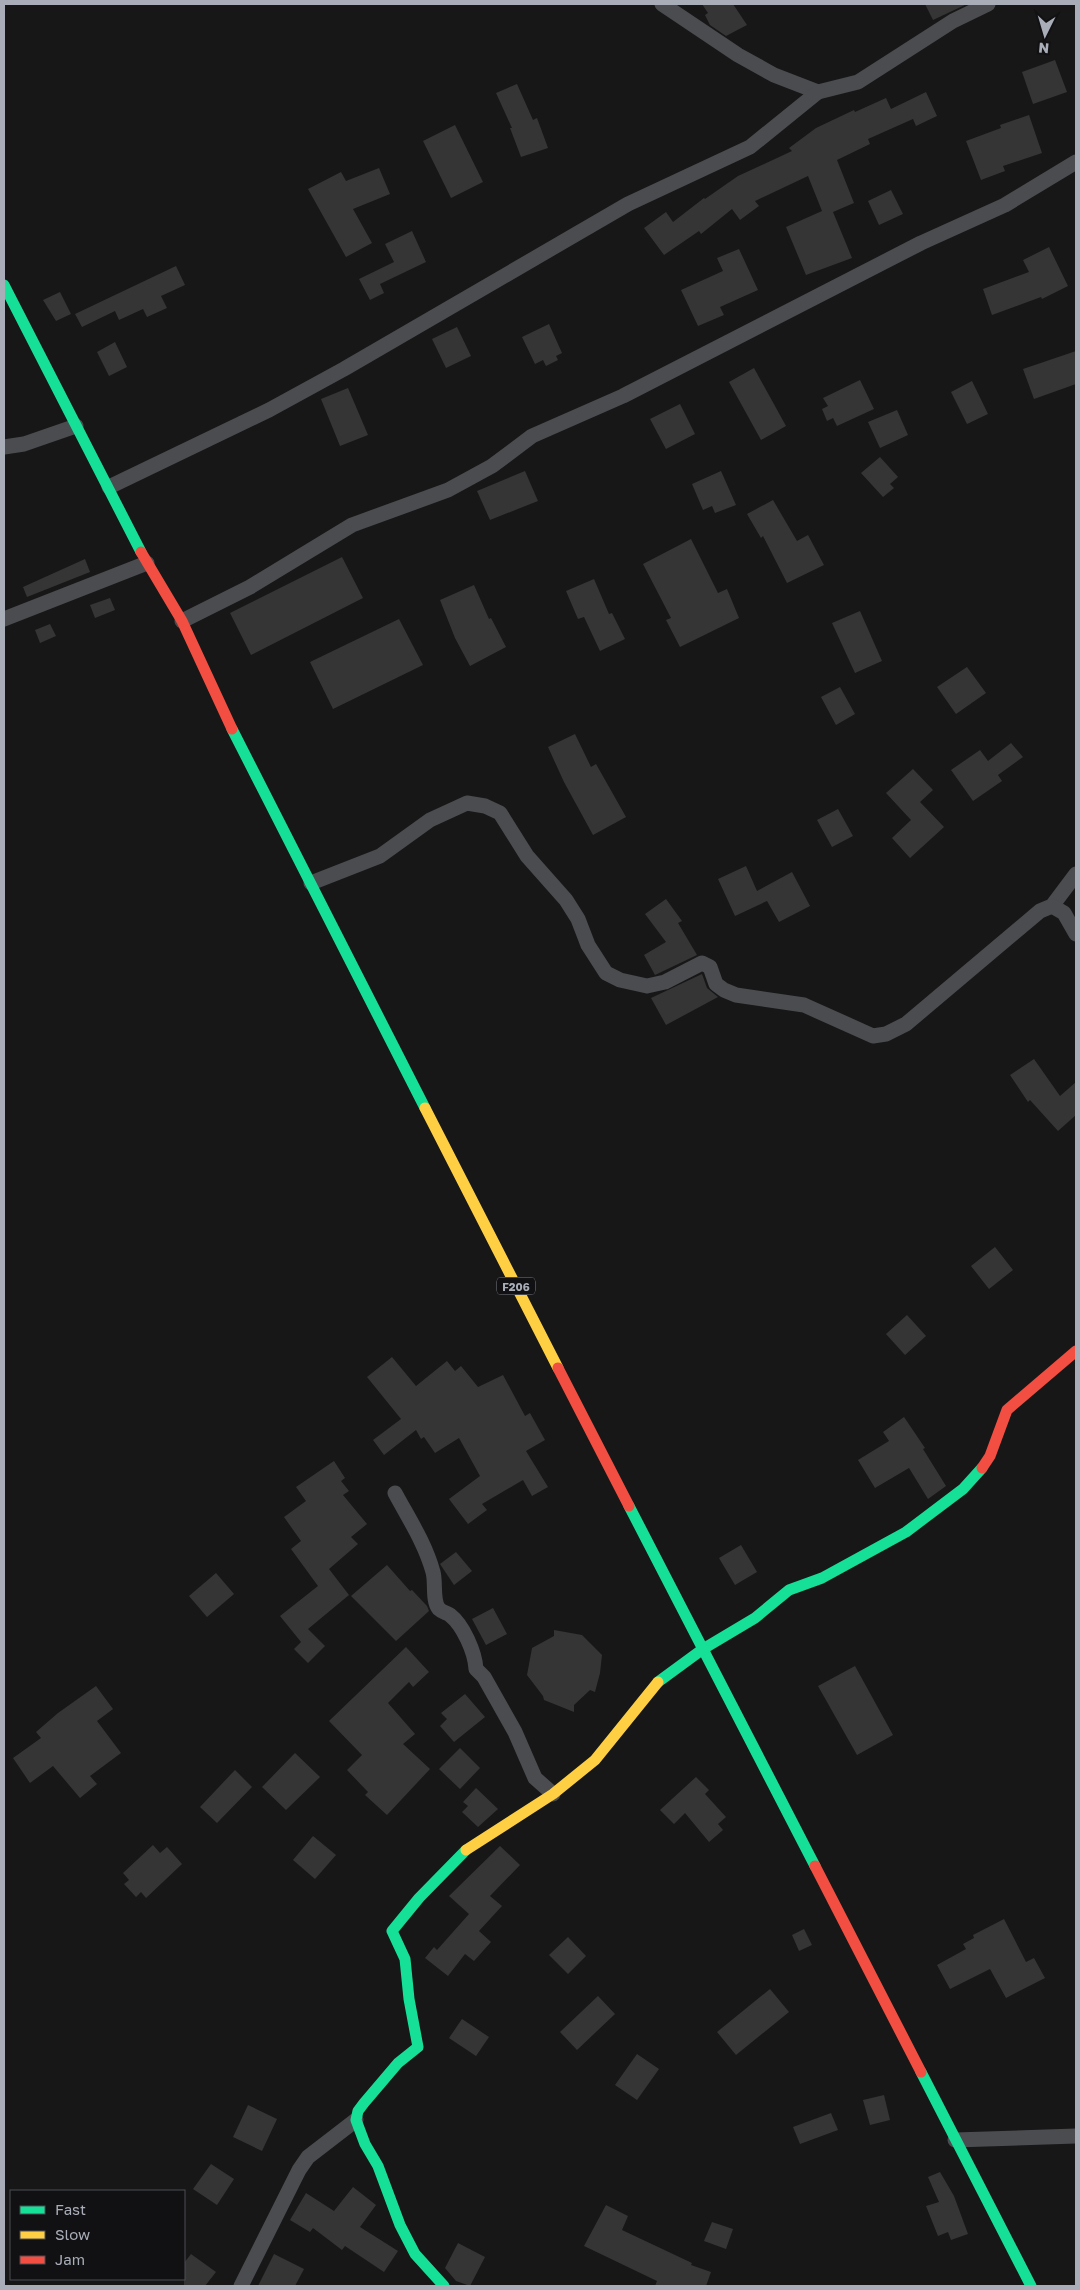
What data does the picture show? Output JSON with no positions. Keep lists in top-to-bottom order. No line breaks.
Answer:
{"streets":{"main road":["F206"]},"legend":["Fast","Slow","Jam"],"north":"bottom"}
